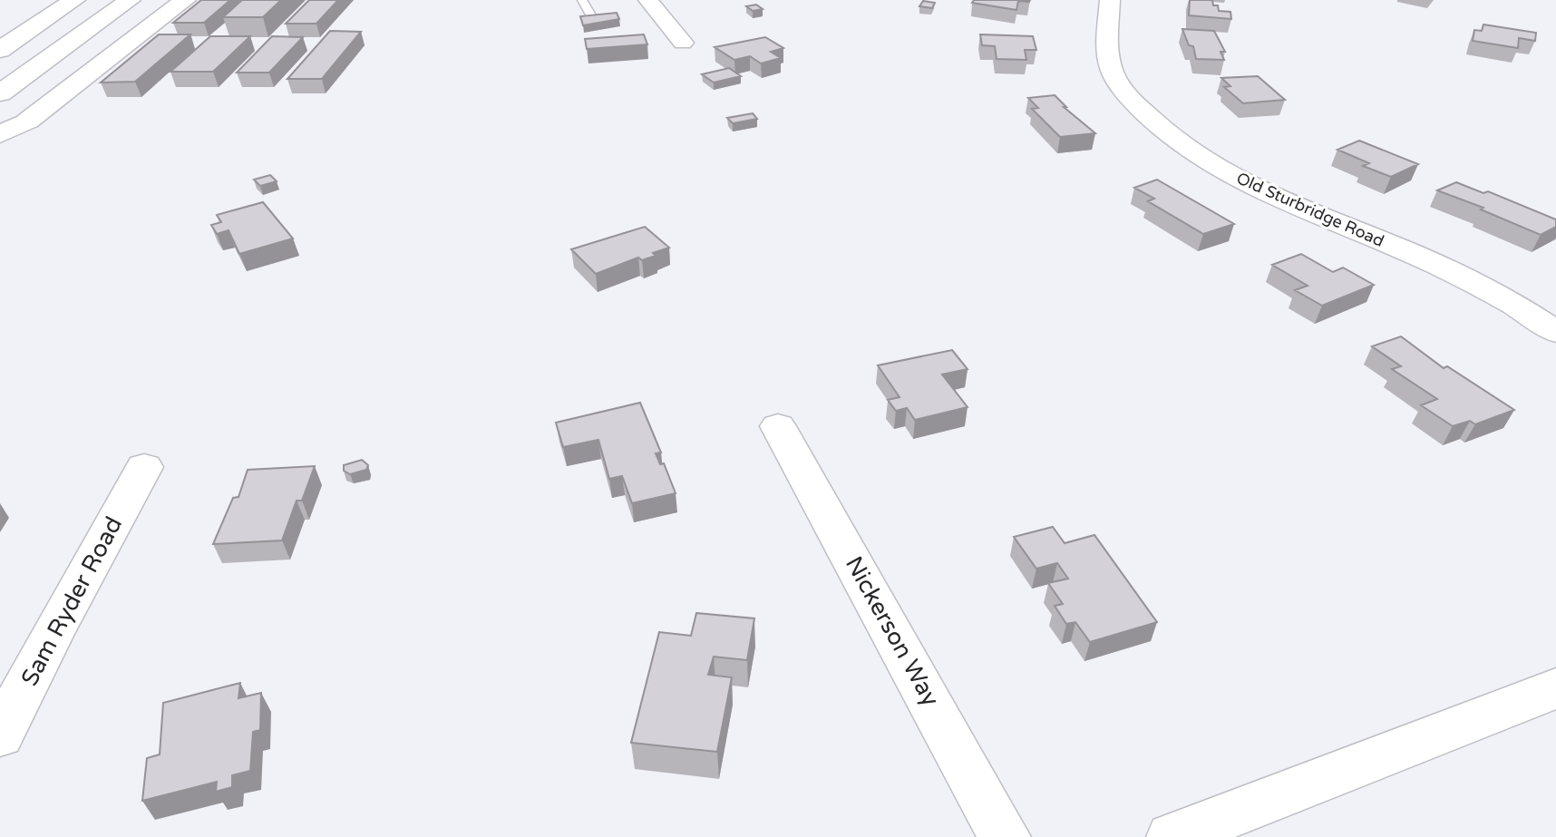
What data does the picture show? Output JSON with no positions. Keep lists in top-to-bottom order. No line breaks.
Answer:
{"streets":{"street":["Old Sturbridge Road","Sam Ryder Road","Nickerson Way"]}}
